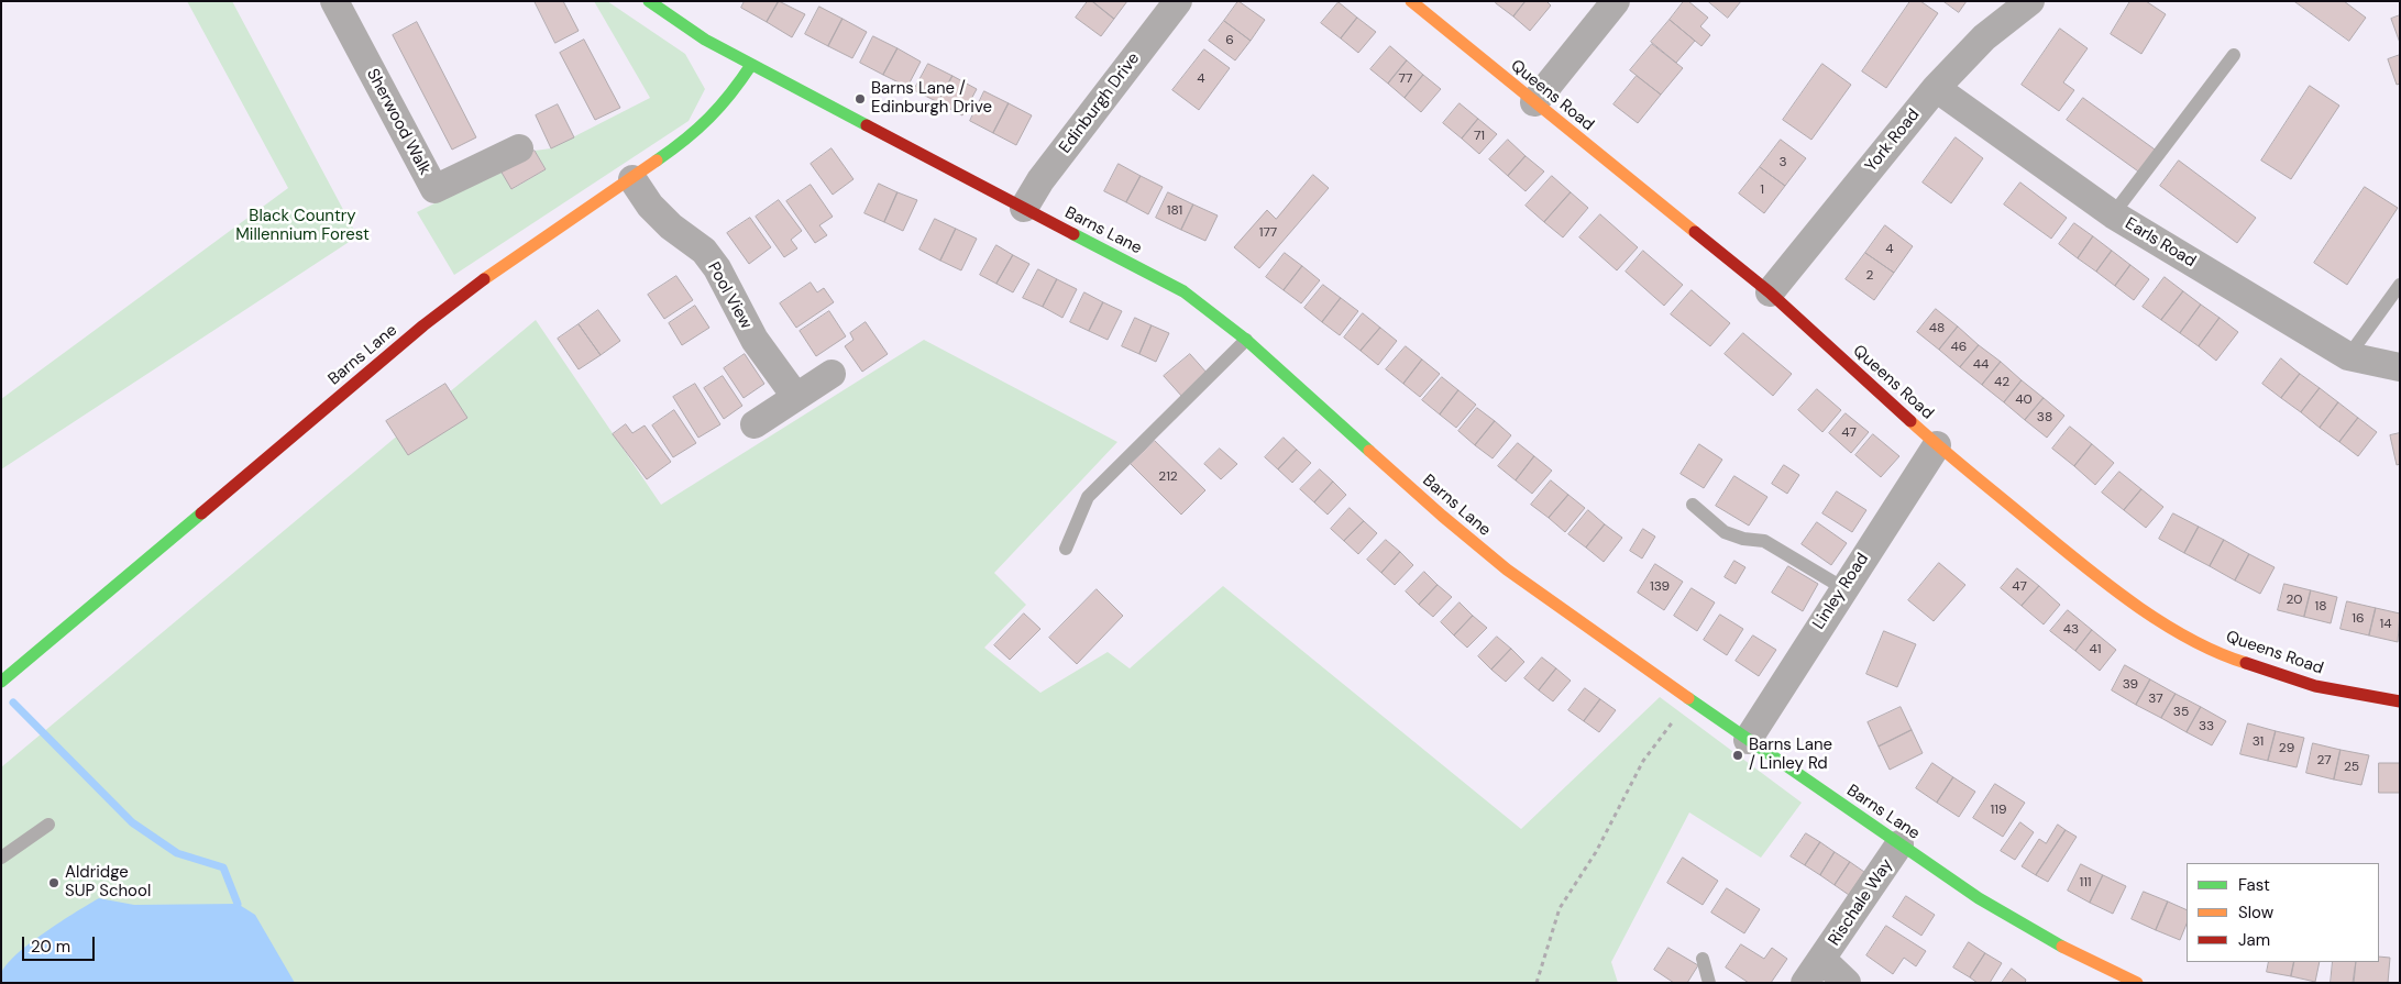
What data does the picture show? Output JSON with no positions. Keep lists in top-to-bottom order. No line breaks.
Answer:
{"streets":{"street":["Queens Road","Edinburgh Drive","Sherwood Walk","York Road","Barns Lane","Earls Road","Pool View","Linley Road","Rischale Way"]},"crossings":[["Queens Road","York Road"],["Queens Road","Linley Road"],["Edinburgh Drive","Barns Lane"],["York Road","Earls Road"],["Barns Lane","Pool View"],["Barns Lane","Linley Road"],["Barns Lane","Rischale Way"]],"parks":["Black Country Millennium Forest"],"places":["Barns Lane / Edinburgh Drive","Barns Lane / Linley Rd","Aldridge SUP School"],"house_numbers":["6","4","77","71","3","1","181","177","4","2","48","46","44","42","40","38","47","212","139","47","20","18","16","14","43","41","39","37","35","33","31","29","27","25","119","111"],"legend":["Fast","Slow","Jam"],"scale_bar":"20 m"}
